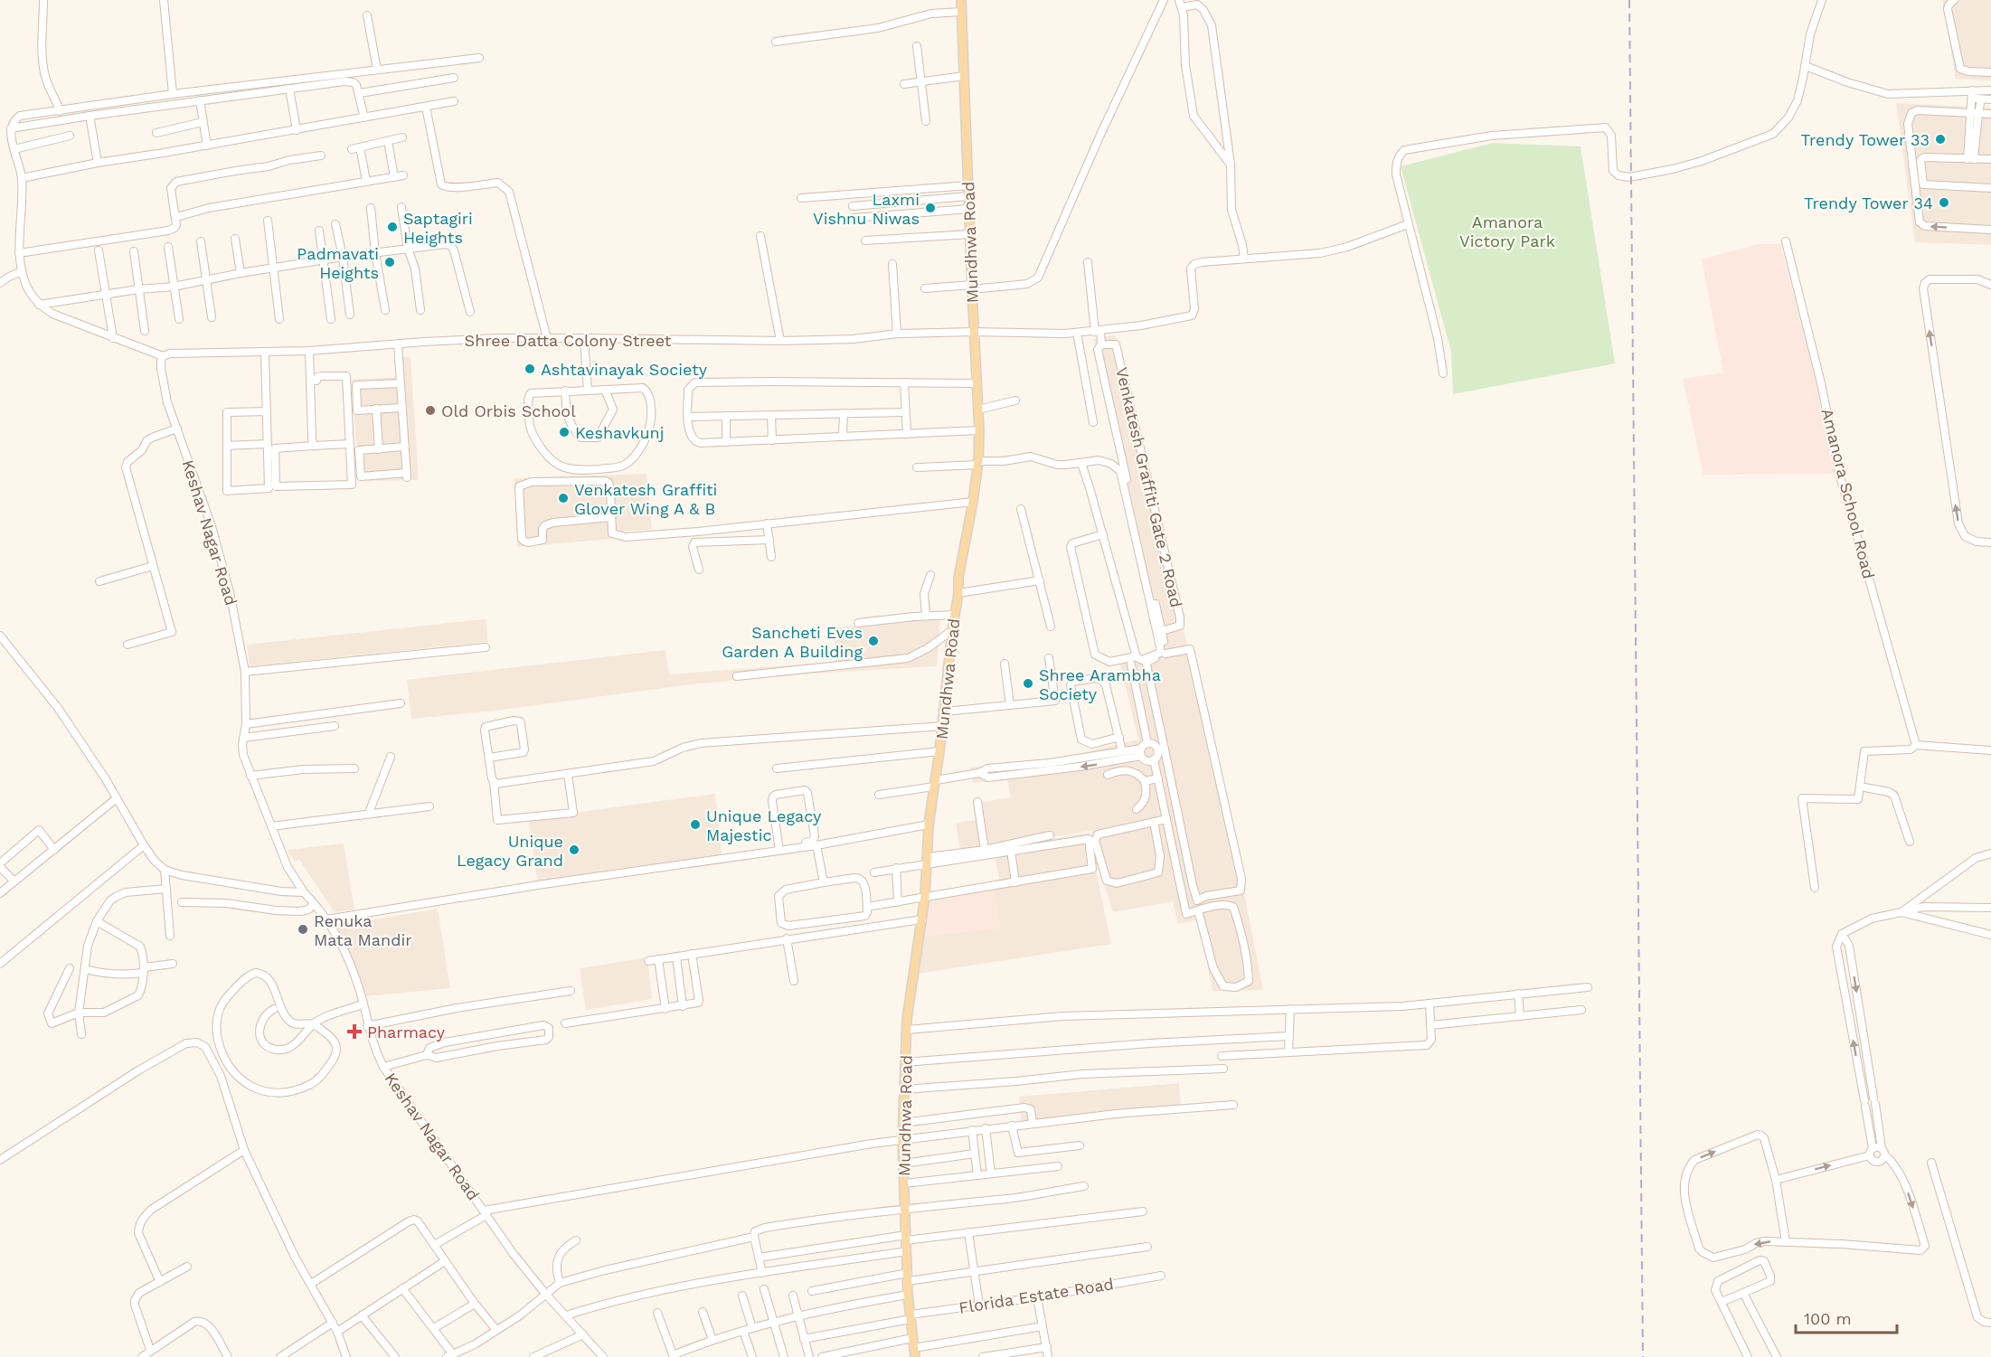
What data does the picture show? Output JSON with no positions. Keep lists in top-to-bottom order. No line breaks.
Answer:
{"streets":{"main road":["Mundhwa Road"],"street":["Shree Datta Colony Street","Venkatesh Graffiti Gate 2 Road","Amanora School Road","Keshav Nagar Road","Florida Estate Road"]},"crossings":[["Mundhwa Road","Shree Datta Colony Street"],["Mundhwa Road","Florida Estate Road"],["Shree Datta Colony Street","Venkatesh Graffiti Gate 2 Road"],["Shree Datta Colony Street","Keshav Nagar Road"]],"parks":["Amanora Victory Park"],"places":{"other":["Trendy Tower 33","Trendy Tower 34","Laxmi Vishnu Niwas","Saptagiri Heights","Padmavati Heights","Ashtavinayak Society","Old Orbis School","Keshavkunj","Venkatesh Graffiti Glover Wing A & B","Sancheti Eves Garden A Building","Shree Arambha Society","Unique Legacy Majestic","Unique Legacy Grand","Renuka Mata Mandir"],"health":["Pharmacy"]},"scale_bar":"100 m"}
